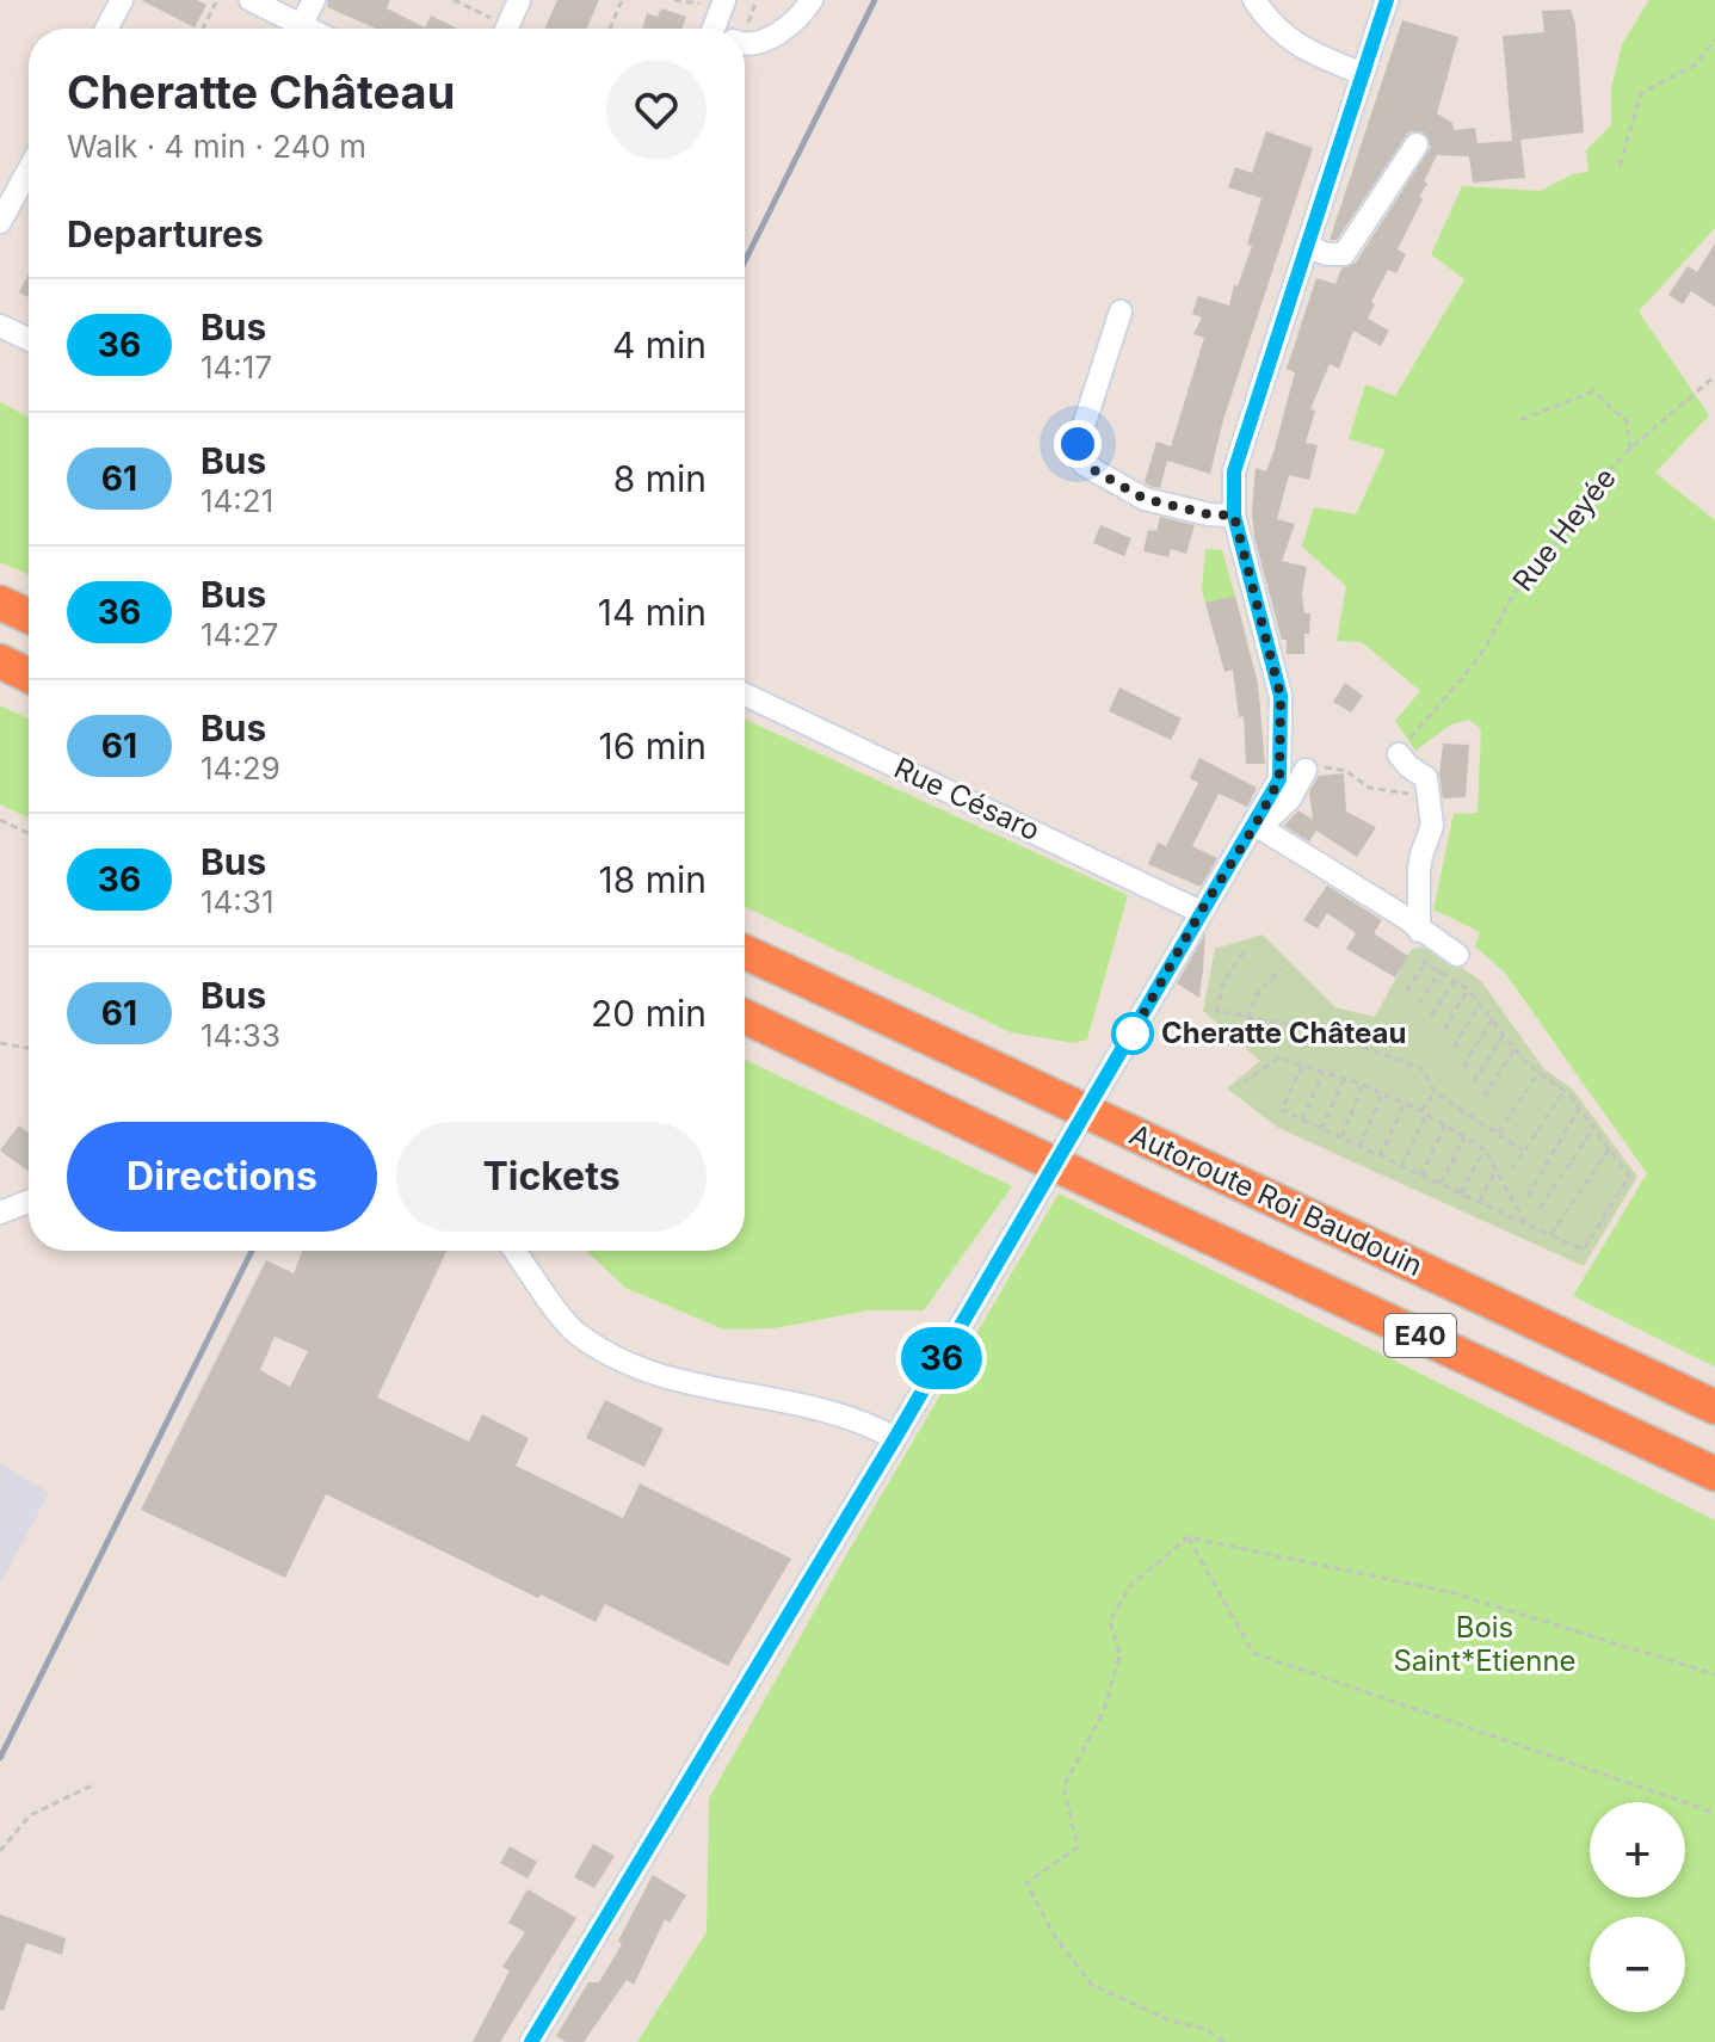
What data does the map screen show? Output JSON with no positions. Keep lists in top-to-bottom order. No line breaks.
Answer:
{"streets":{"highway":["Autoroute Roi Baudouin","E40"],"street":["Rue Césaro"],"path":["Rue Heyée"]},"parks":["Bois Saint*Etienne"],"places":["Cheratte Château"],"lines":["bus line 36"],"page":{"on_map":"36","heading":[["Cheratte Château","Walk · 4 min · 240 m"],"Departures"],"list":[{"mark":"36","name":"Bus","note":"14:17","value":"4 min"},{"mark":"61","name":"Bus","note":"14:21","value":"8 min"},{"mark":"36","name":"Bus","note":"14:27","value":"14 min"},{"mark":"61","name":"Bus","note":"14:29","value":"16 min"},{"mark":"36","name":"Bus","note":"14:31","value":"18 min"},{"mark":"61","name":"Bus","note":"14:33","value":"20 min"}],"buttons":["Directions","Tickets"],"map_buttons":["+","−"]}}
